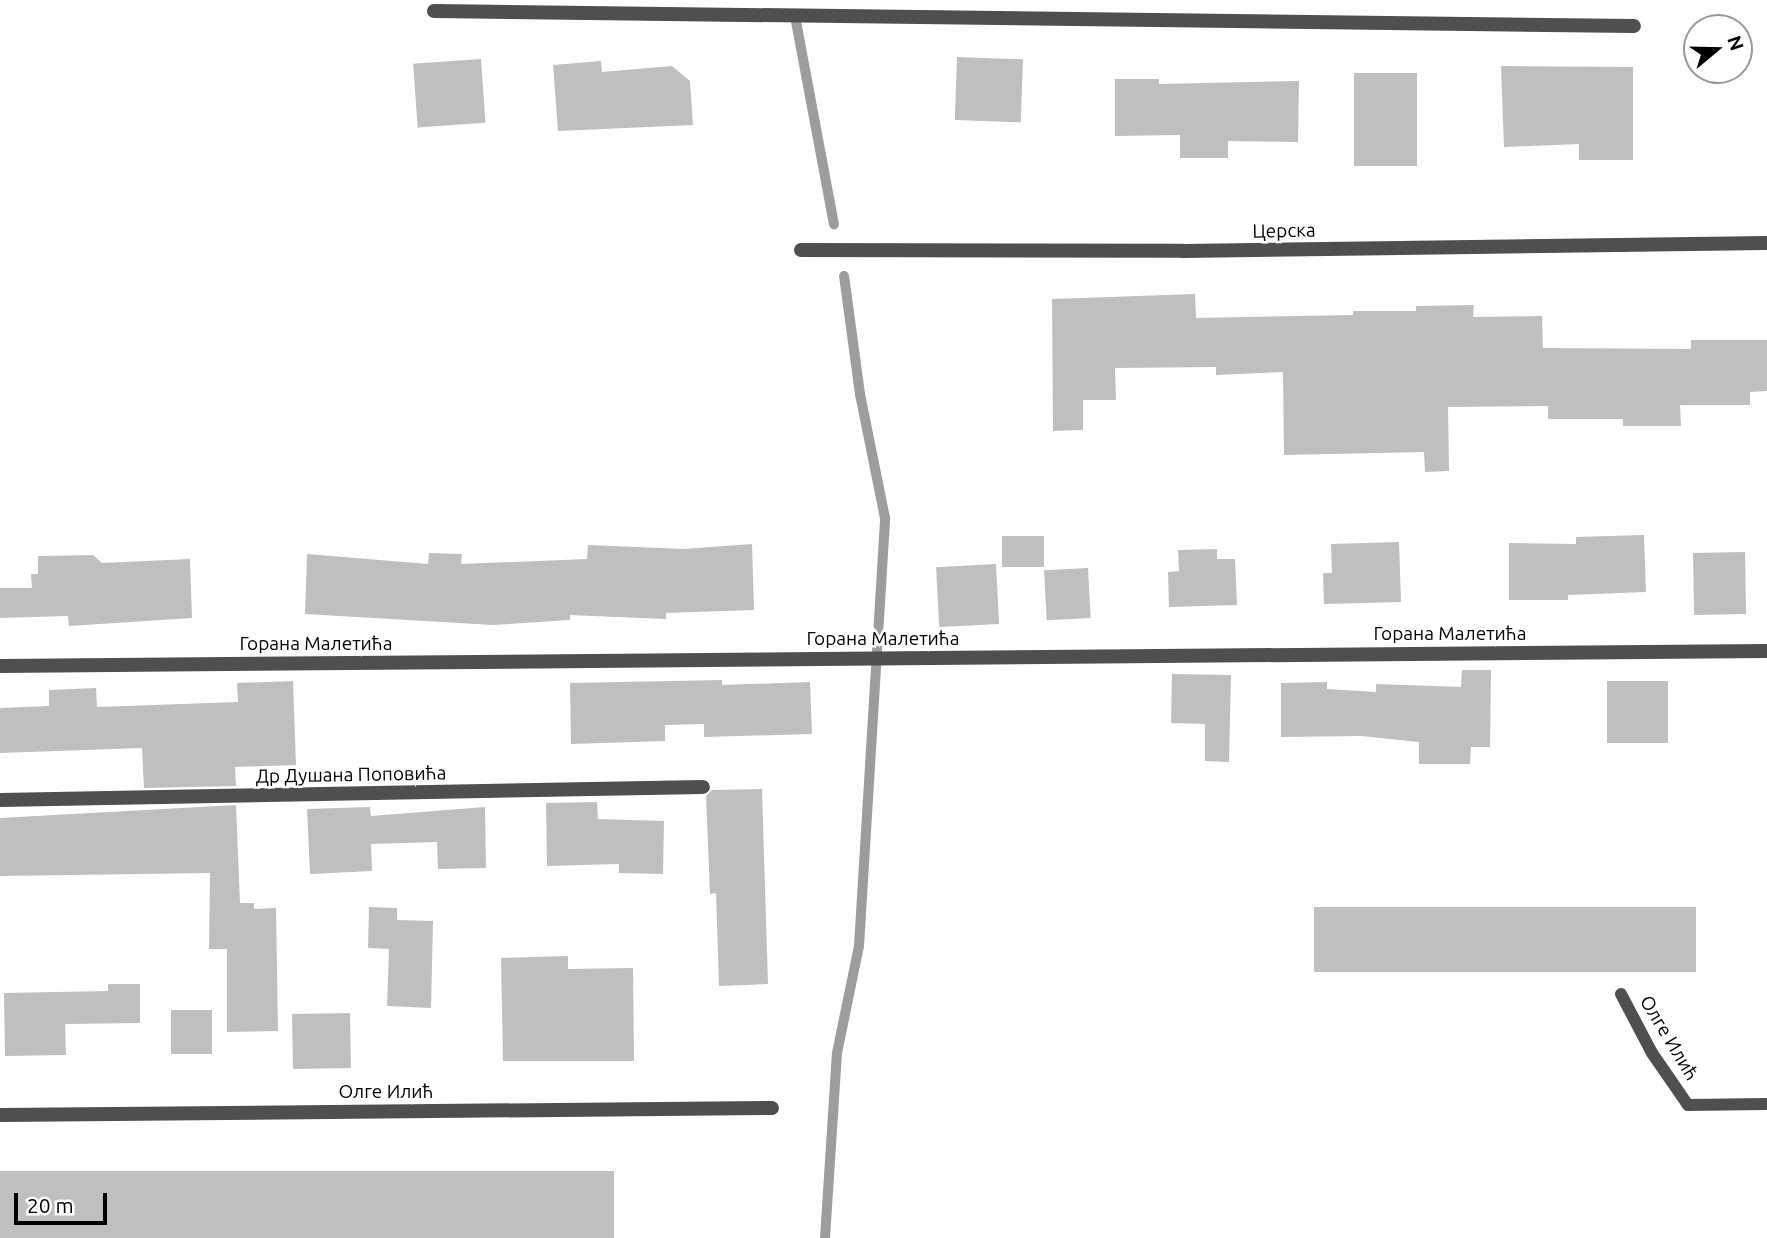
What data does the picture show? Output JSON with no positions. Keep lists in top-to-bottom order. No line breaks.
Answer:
{"streets":{"street":["Церска","Горана Малетића","Др Душана Поповића","Олге Илић"]},"scale_bar":"20 m","north":"right"}
